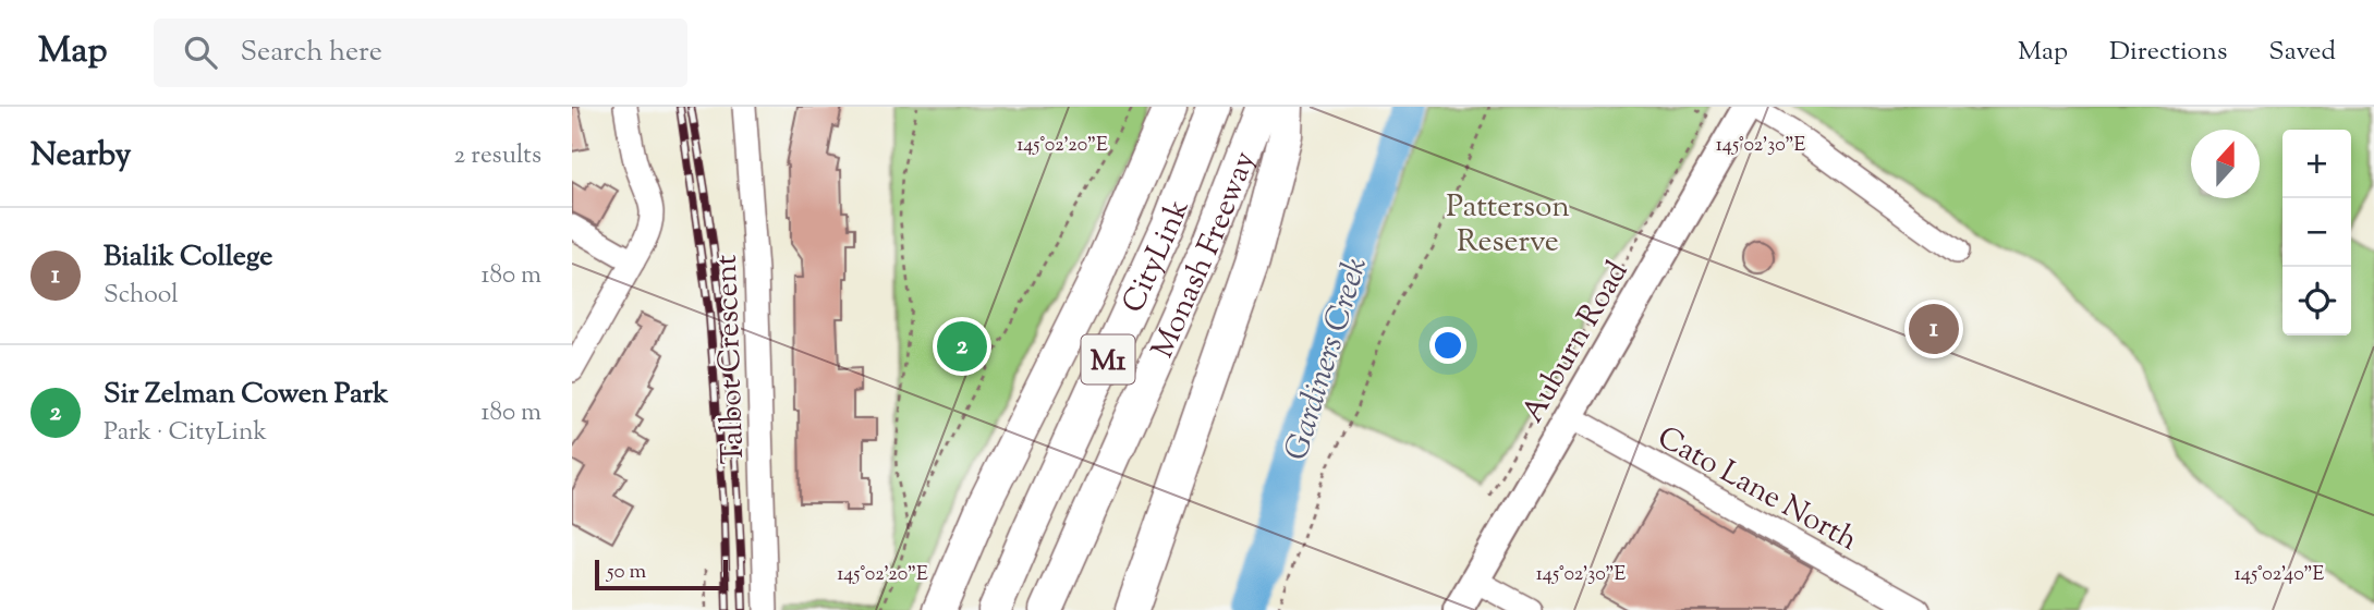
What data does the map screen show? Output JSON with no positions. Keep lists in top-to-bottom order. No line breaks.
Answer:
{"streets":{"highway":["Monash Freeway","CityLink","M1"],"main road":["Auburn Road"],"street":["Talbot Crescent","Cato Lane North"]},"crossings":[["Auburn Road","Cato Lane North"]],"water":["Gardiners Creek"],"parks":["Patterson Reserve"],"scale_bar":"50 m","north":"top","page":{"header":"Map","search":"Search here","nav":["Map","Directions","Saved"],"heading":["Nearby","2 results"],"map_buttons":["+","−"],"list":[{"mark":"1","name":"Bialik College","note":"School","value":"180 m"},{"mark":"2","name":"Sir Zelman Cowen Park","note":"Park · CityLink","value":"180 m"}],"pins":["1","2"],"scale":"50 m"},"coordinates":["145°02'20\"E","145°02'30\"E","145°02'40\"E"]}
